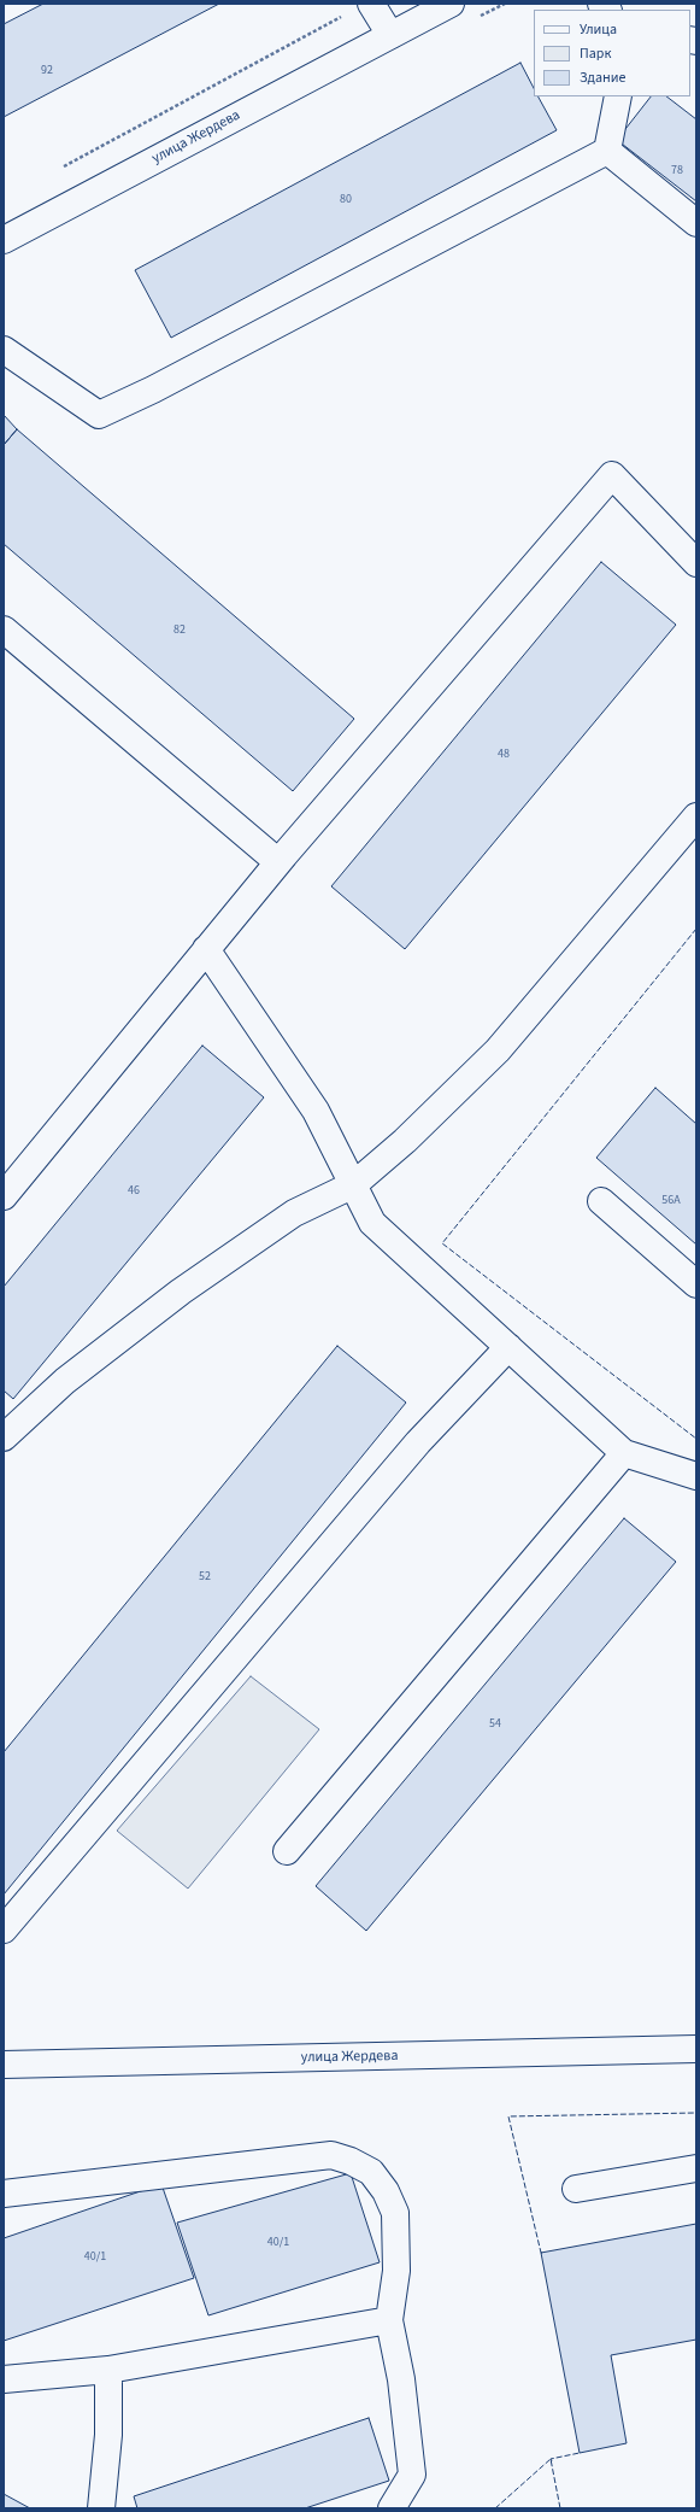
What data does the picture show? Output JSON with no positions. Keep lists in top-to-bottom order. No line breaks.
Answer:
{"streets":{"street":["улица Жердева"]},"house_numbers":["92","78","80","82","48","46","56А","52","54","40/1","40/1"],"legend":["Улица","Парк","Здание"]}
